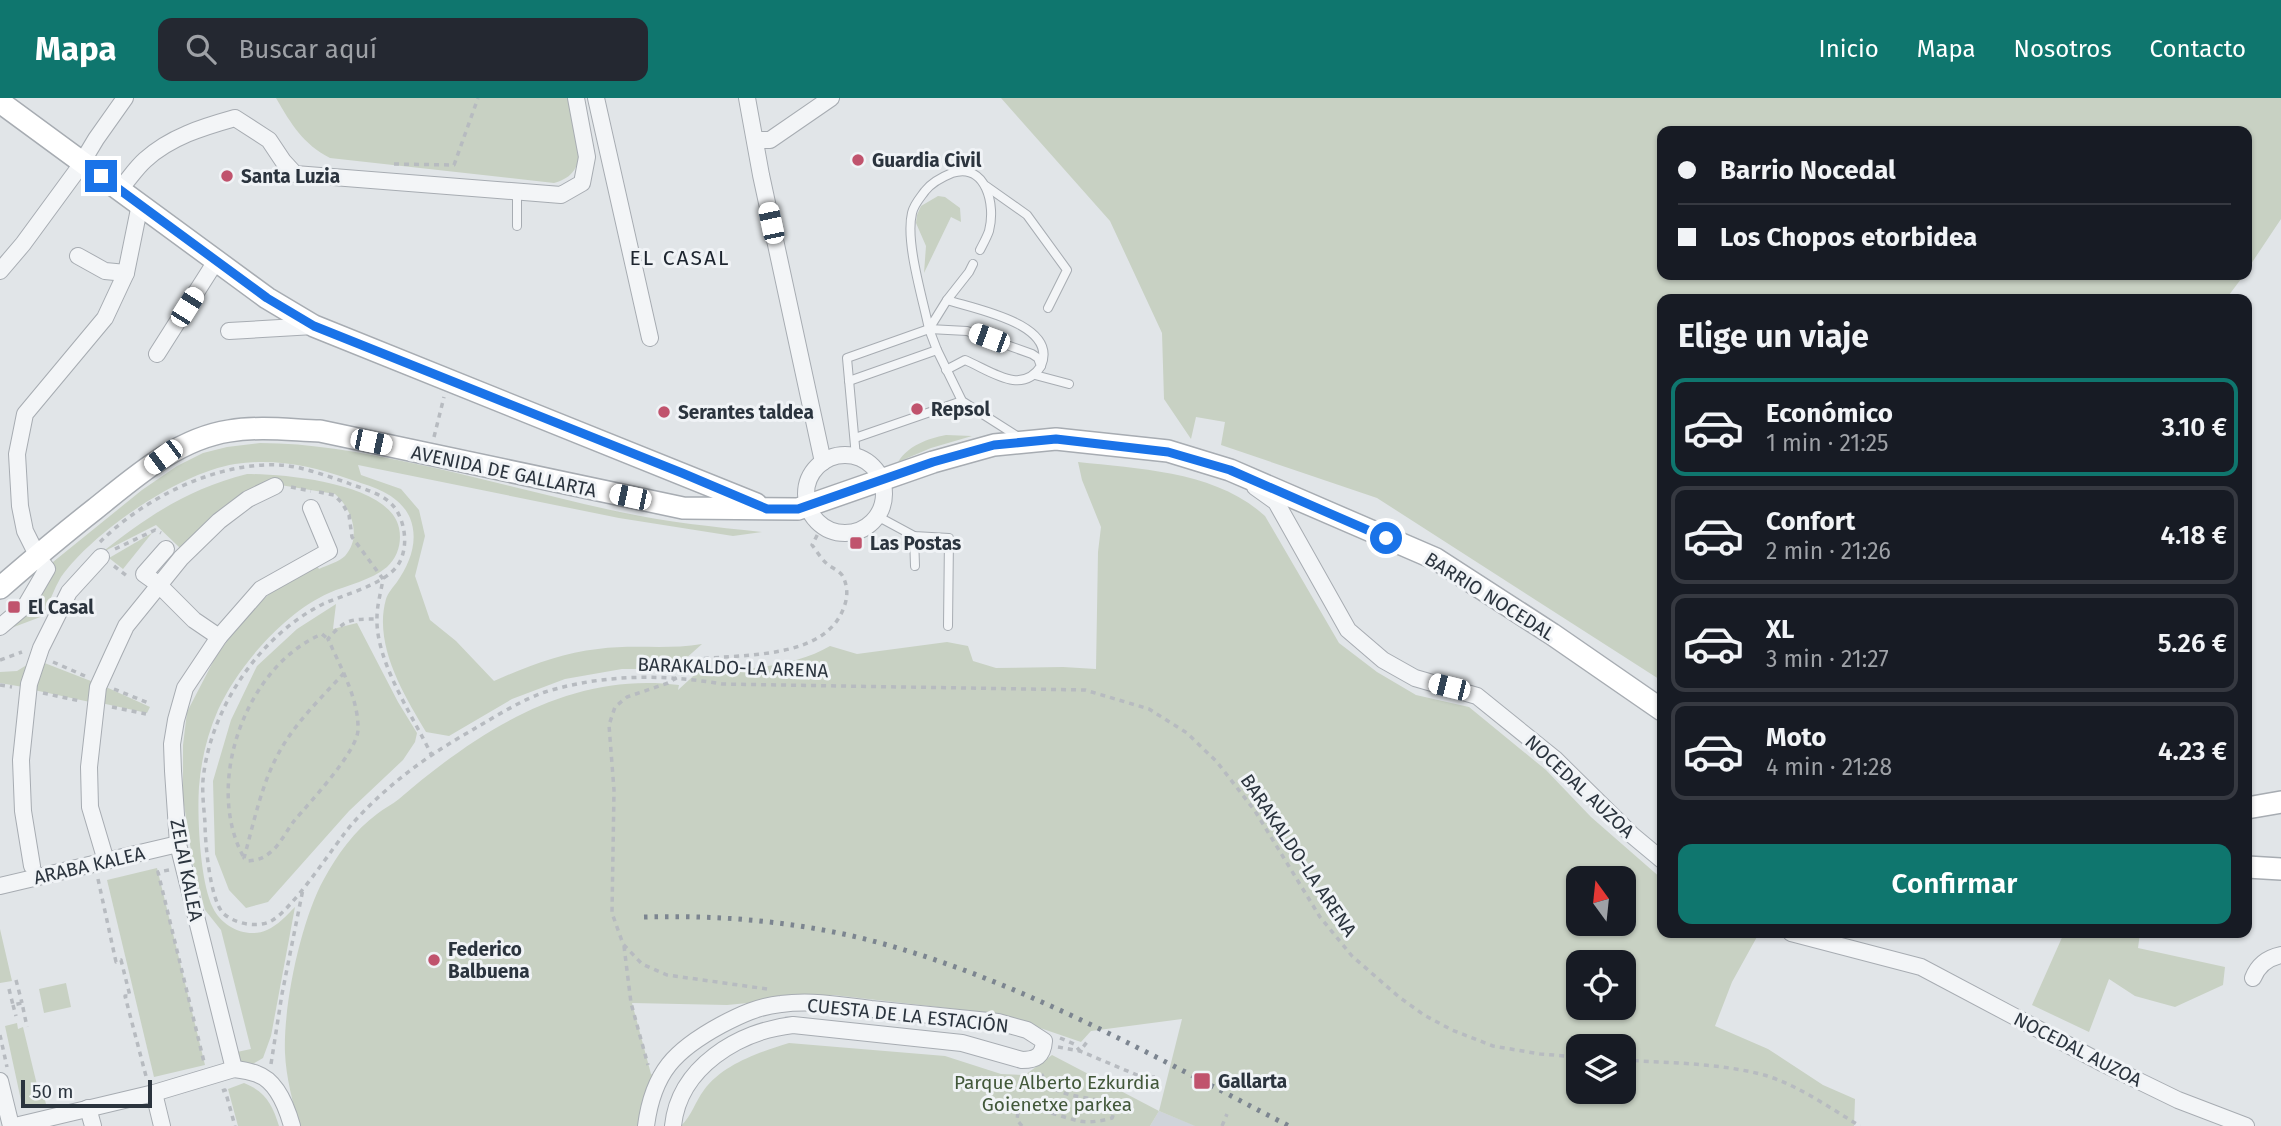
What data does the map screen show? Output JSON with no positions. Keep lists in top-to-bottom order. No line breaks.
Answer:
{"streets":{"street":["AVENIDA DE GALLARTA","BARRIO NOCEDAL","NOCEDAL AUZOA","ARABA KALEA","ZELAI KALEA","CUESTA DE LA ESTACIÓN"],"path":["BARAKALDO-LA ARENA"]},"crossings":[["AVENIDA DE GALLARTA","BARRIO NOCEDAL"],["BARRIO NOCEDAL","NOCEDAL AUZOA"],["ARABA KALEA","ZELAI KALEA"]],"districts":["EL CASAL"],"parks":["Parque Alberto Ezkurdia Goienetxe parkea"],"places":{"other":["Guardia Civil","Santa Luzia","Repsol","Serantes taldea","Federico Balbuena"],"transit":["Las Postas","El Casal","Gallarta"]},"scale_bar":"50 m","north":"top","page":{"header":"Mapa","search":"Buscar aquí","nav":["Inicio","Mapa","Nosotros","Contacto"],"banner":["Barrio Nocedal","Los Chopos etorbidea"],"heading":"Elige un viaje","list":[{"name":"Económico","note":"1 min · 21:25","value":"3.10 €"},{"name":"Confort","note":"2 min · 21:26","value":"4.18 €"},{"name":"XL","note":"3 min · 21:27","value":"5.26 €"},{"name":"Moto","note":"4 min · 21:28","value":"4.23 €"}],"buttons":"Confirmar","scale":"50 m"}}
